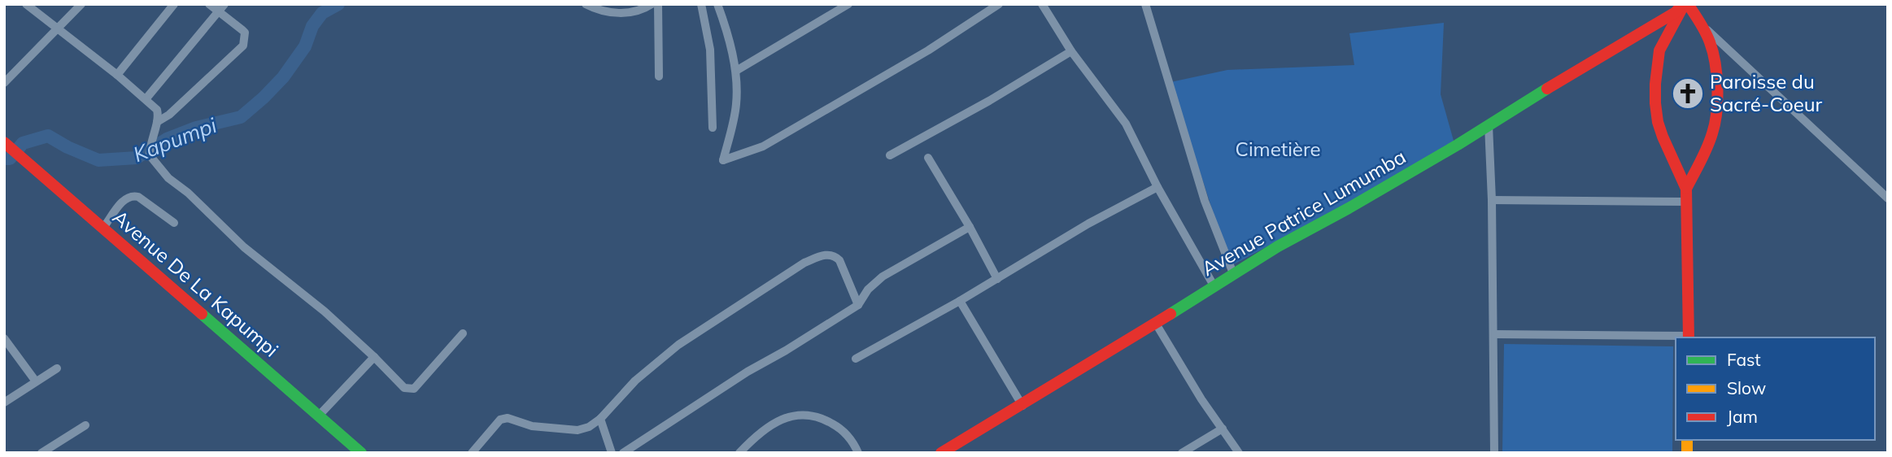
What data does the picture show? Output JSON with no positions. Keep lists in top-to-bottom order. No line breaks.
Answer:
{"streets":{"street":["Avenue Patrice Lumumba","Avenue De La Kapumpi"]},"water":["Kapumpi"],"parks":["Cimetière"],"places":{"church":["Paroisse du Sacré-Coeur"]},"legend":["Fast","Slow","Jam"]}
